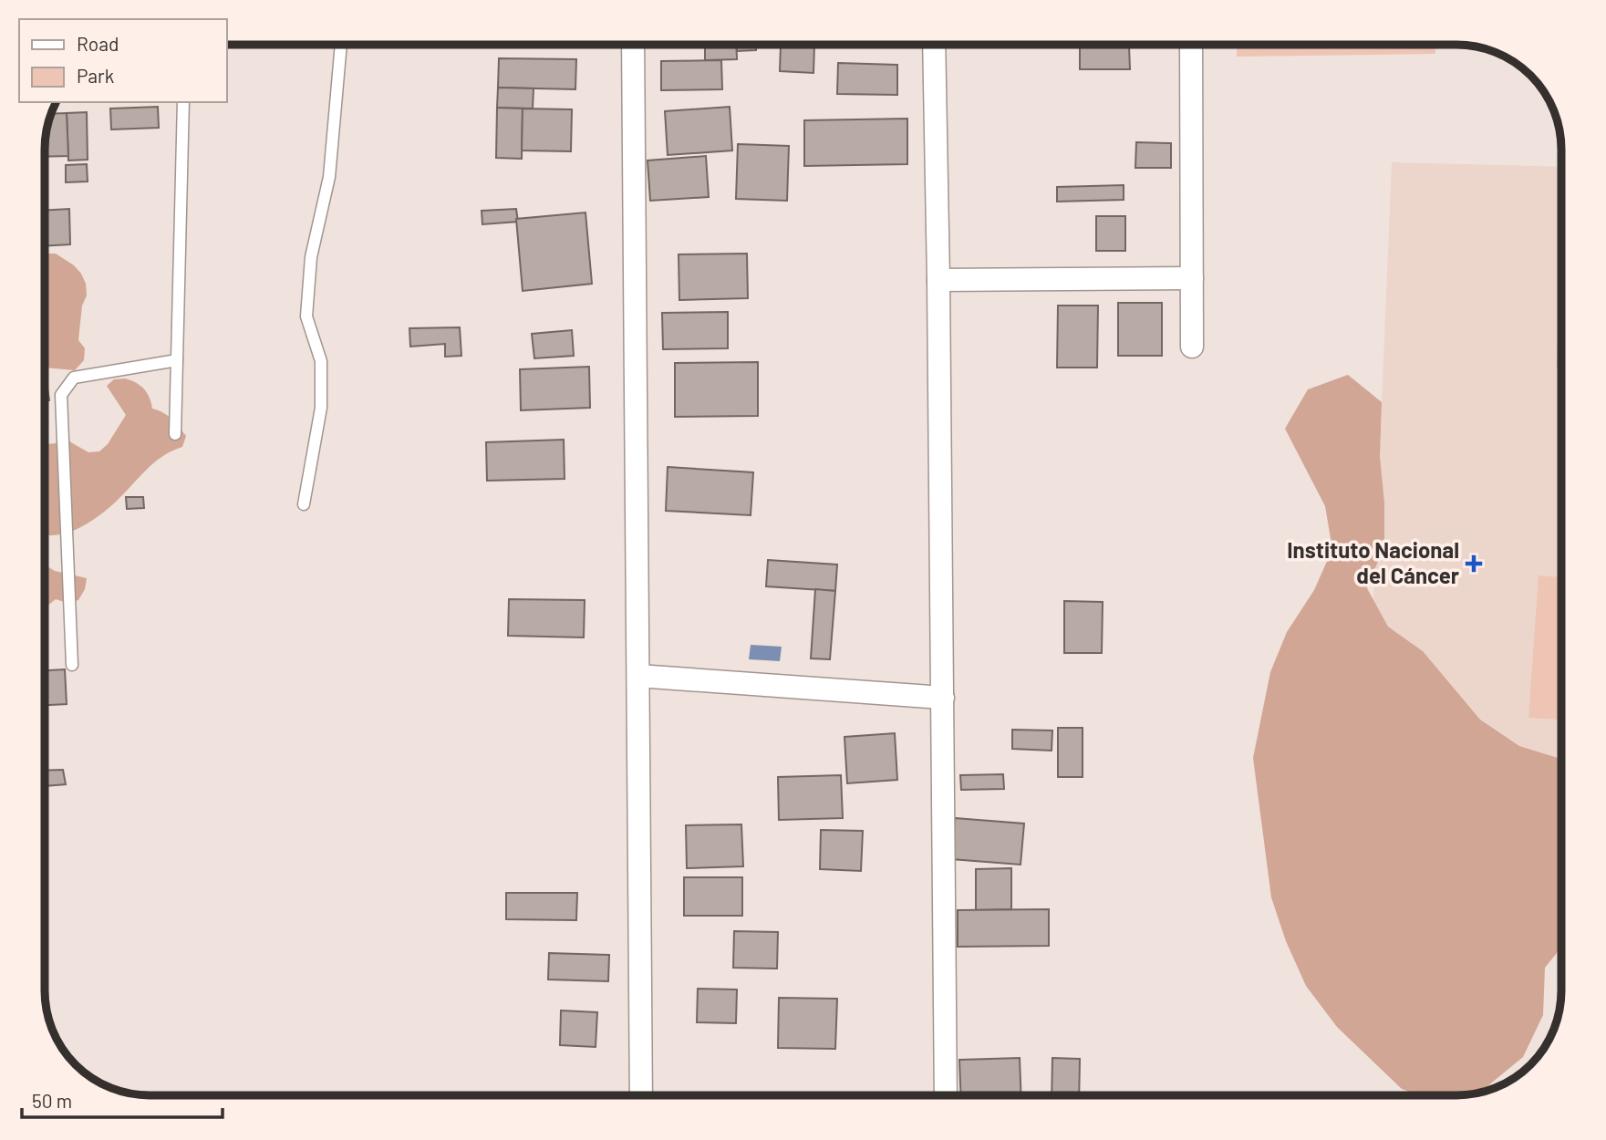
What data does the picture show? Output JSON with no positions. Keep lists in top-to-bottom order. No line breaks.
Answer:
{"places":{"health":["Instituto Nacional del Cáncer"]},"legend":["Road","Park"],"scale_bar":"50 m"}
